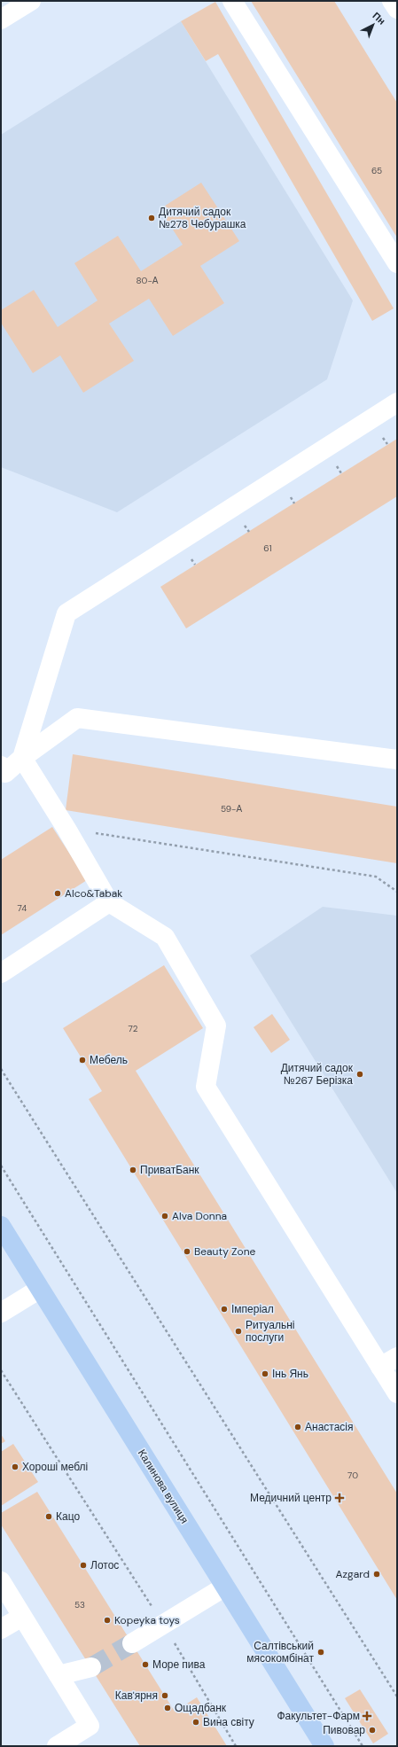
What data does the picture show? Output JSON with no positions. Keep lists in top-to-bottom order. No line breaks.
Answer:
{"streets":{"main road":["Калинова вулиця"]},"places":{"other":["Дитячий садок №278 Чебурашка","Alco&Tabak","Мебель","Дитячий садок №267 Берізка","ПриватБанк","Alva Donna","Beauty Zone","Імперіал","Ритуальні послуги","Інь Янь","Анастасія","Хороші меблі","Кацо","Лотос","Azgard","Kopeyka toys","Салтівський мясокомбінат","Море пива","Кав'ярня","Ощадбанк","Вина світу","Пивовар"],"health":["Медичний центр","Факультет-Фарм"]},"house_numbers":["65","80-А","61","59-А","74","72","70","53"],"north":"top right"}
